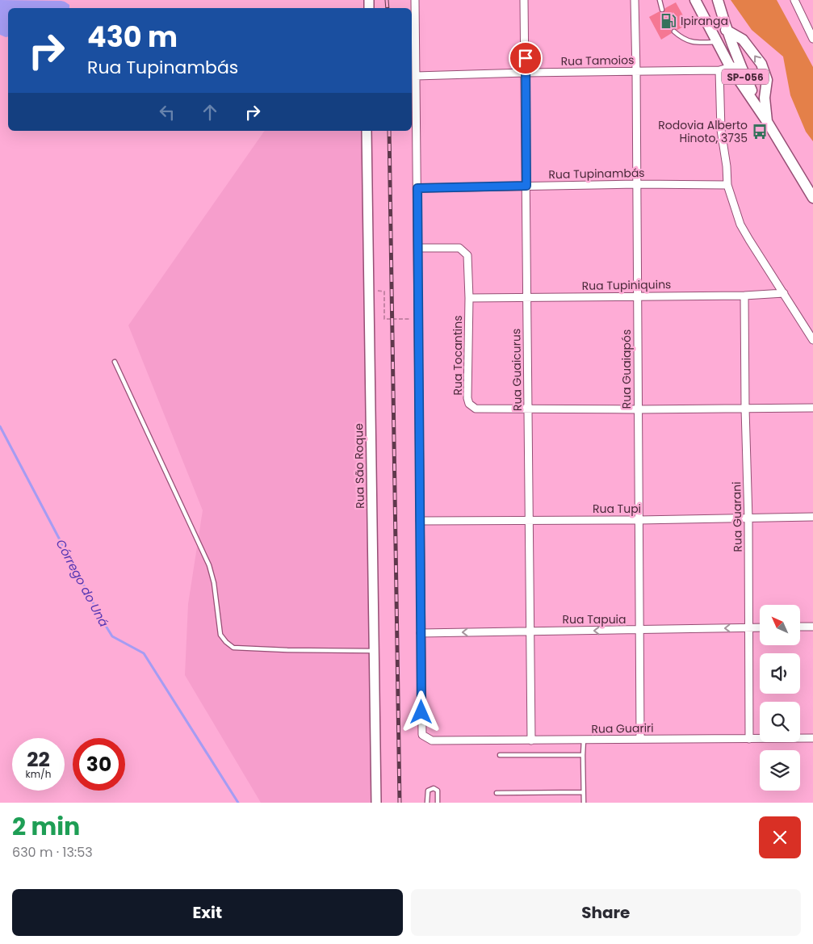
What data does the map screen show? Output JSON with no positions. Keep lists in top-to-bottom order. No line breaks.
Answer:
{"streets":{"main road":["SP-056"],"street":["Rua Tamoios","Rua Tupinambás","Rua Tupiniquins","Rua Tocantins","Rua Guaiapós","Rua Guaicurus","Rua São Roque","Rua Tupi","Rua Guarani","Rua Tapuia","Rua Guariri"]},"crossings":[["Rua Tamoios","SP-056"],["Rua Tamoios","Rua Guaiapós"],["Rua Tamoios","Rua Guaicurus"],["Rua Tupinambás","Rua Guaiapós"],["Rua Tupinambás","Rua Guaicurus"],["Rua Tupiniquins","Rua Tocantins"],["Rua Tupiniquins","Rua Guaiapós"],["Rua Tupiniquins","Rua Guaicurus"],["Rua Tupiniquins","Rua Guarani"],["Rua Tocantins","Rua Guaiapós"],["Rua Tocantins","Rua Guaicurus"],["Rua Tocantins","Rua Guarani"],["Rua Guaiapós","Rua Tupi"],["Rua Guaiapós","Rua Tapuia"],["Rua Guaiapós","Rua Guariri"],["Rua Guaicurus","Rua Tupi"],["Rua Guaicurus","Rua Tapuia"],["Rua Guaicurus","Rua Guariri"],["Rua Tupi","Rua Guarani"],["Rua Guarani","Rua Tapuia"],["Rua Guarani","Rua Guariri"],["Rua Tapuia","Rua Guariri"]],"one_way":["Rua Tapuia"],"water":["Córrego do Uná"],"places":{"fuel station":["Ipiranga"],"bus stop":["Rodovia Alberto Hinoto, 3735"]},"north":"top left","page":{"turn":["430 m","Rua Tupinambás"],"speed":"22 km/h","limit":"30","heading":["2 min","630 m · 13:53"],"buttons":["Exit","Share"]}}
